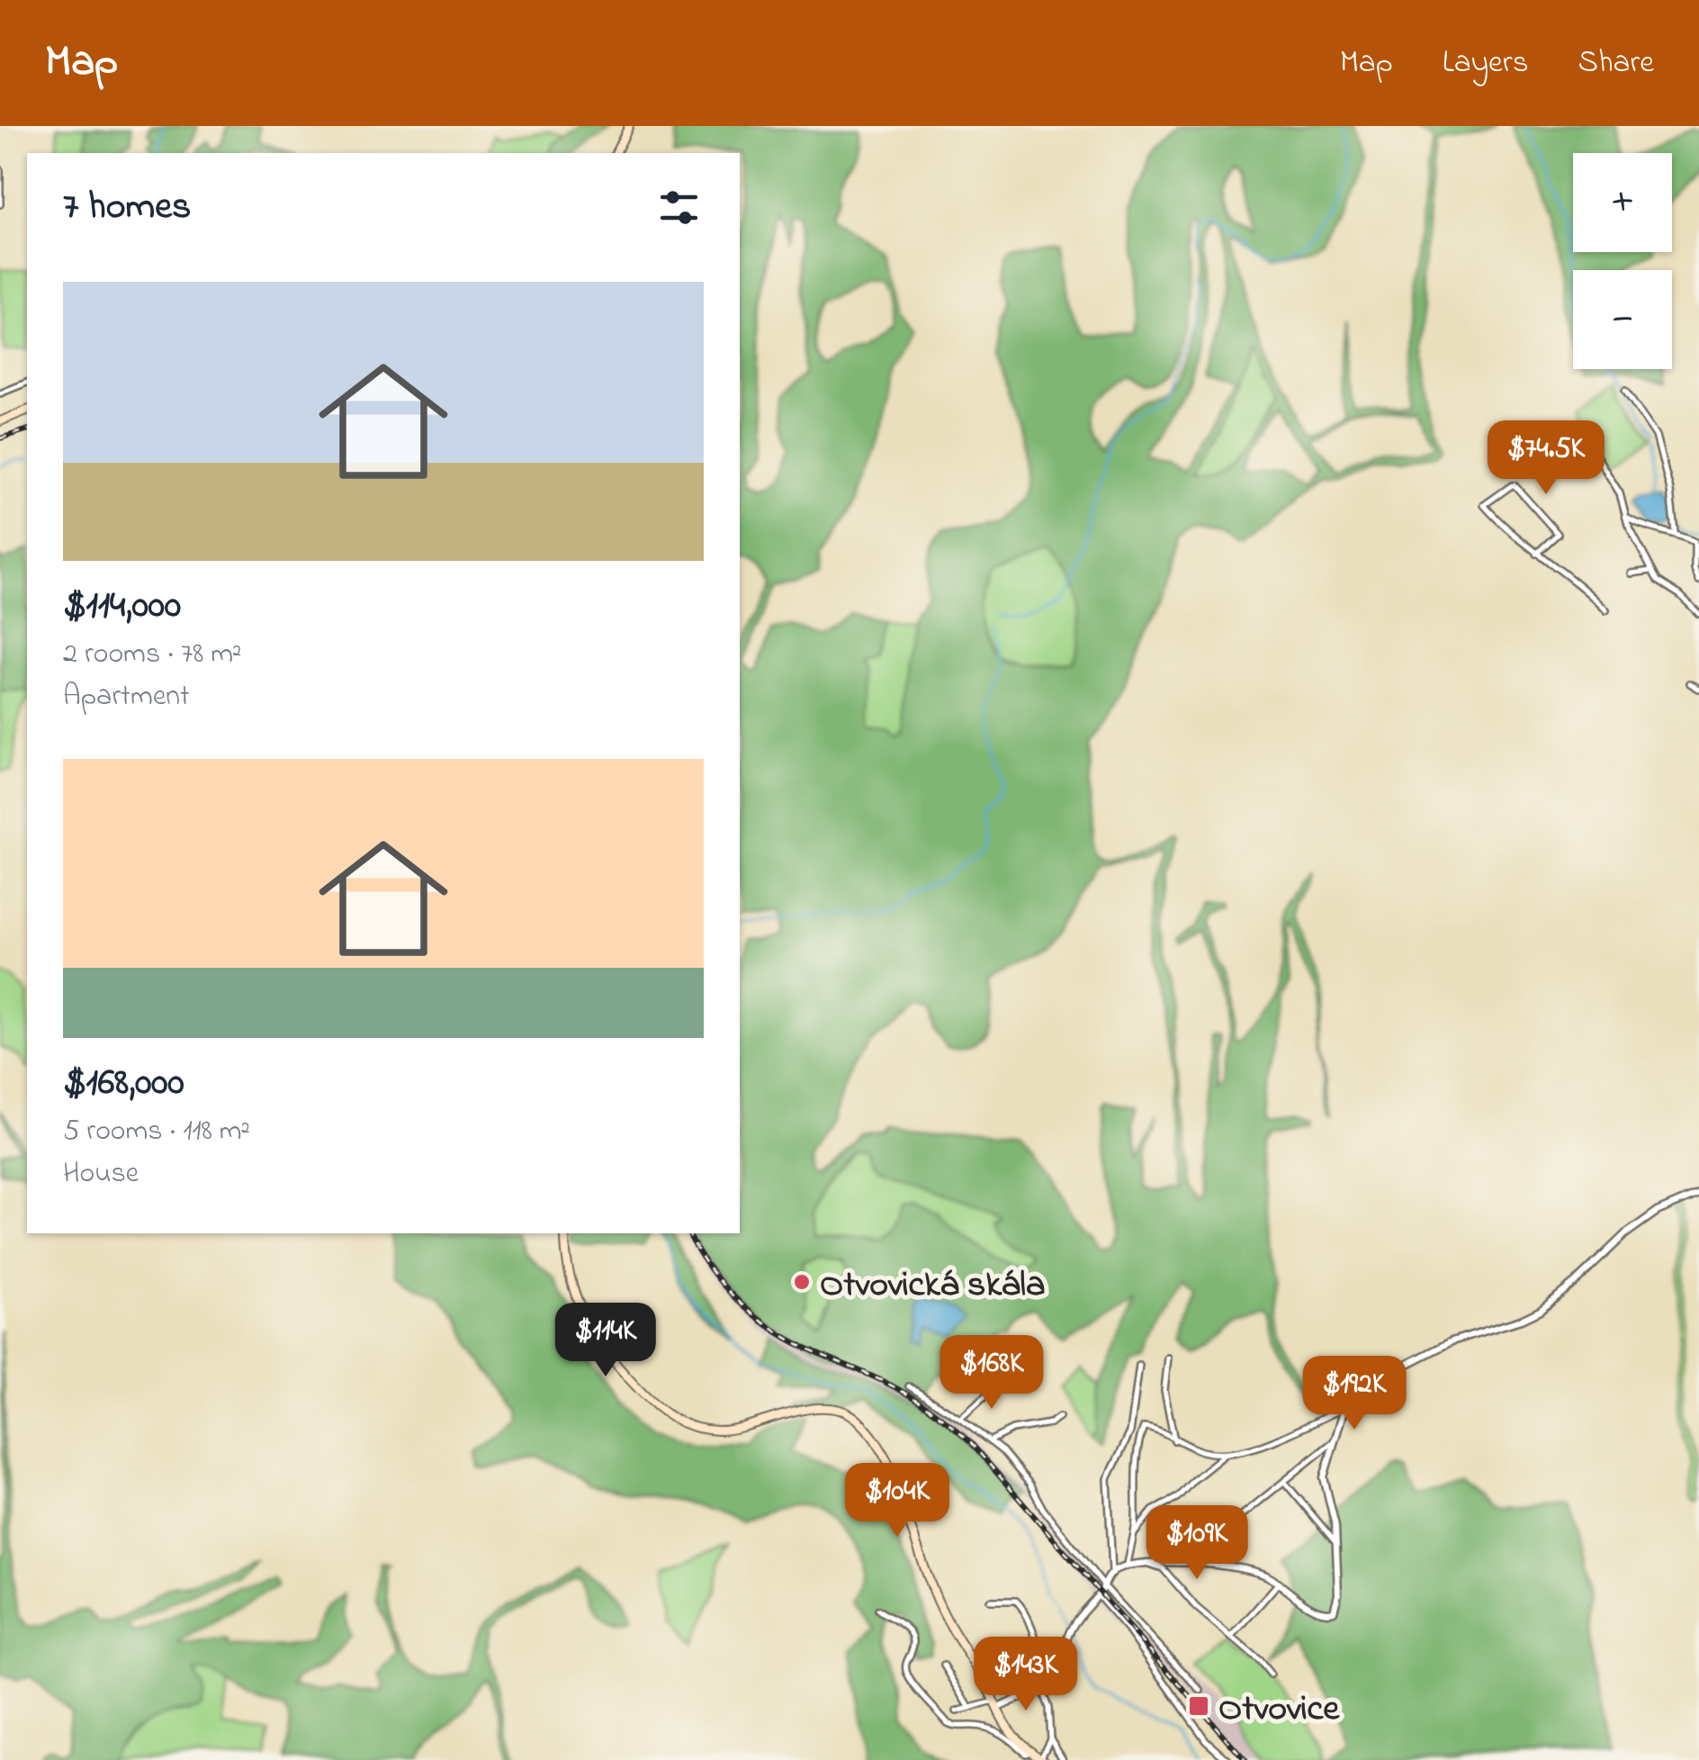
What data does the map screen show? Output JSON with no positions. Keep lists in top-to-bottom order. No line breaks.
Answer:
{"places":{"other":["Otvovická skála"],"transit":["Otvovice"]},"page":{"header":"Map","nav":["Map","Layers","Share"],"map_buttons":["+","−"],"heading":"7 homes","list":[{"name":"$114,000","note":"2 rooms · 78 m² · Apartment"},{"name":"$168,000","note":"5 rooms · 118 m² · House"}],"price":["$74.5K","$114K","$168K","$192K","$104K","$109K","$143K"]}}
